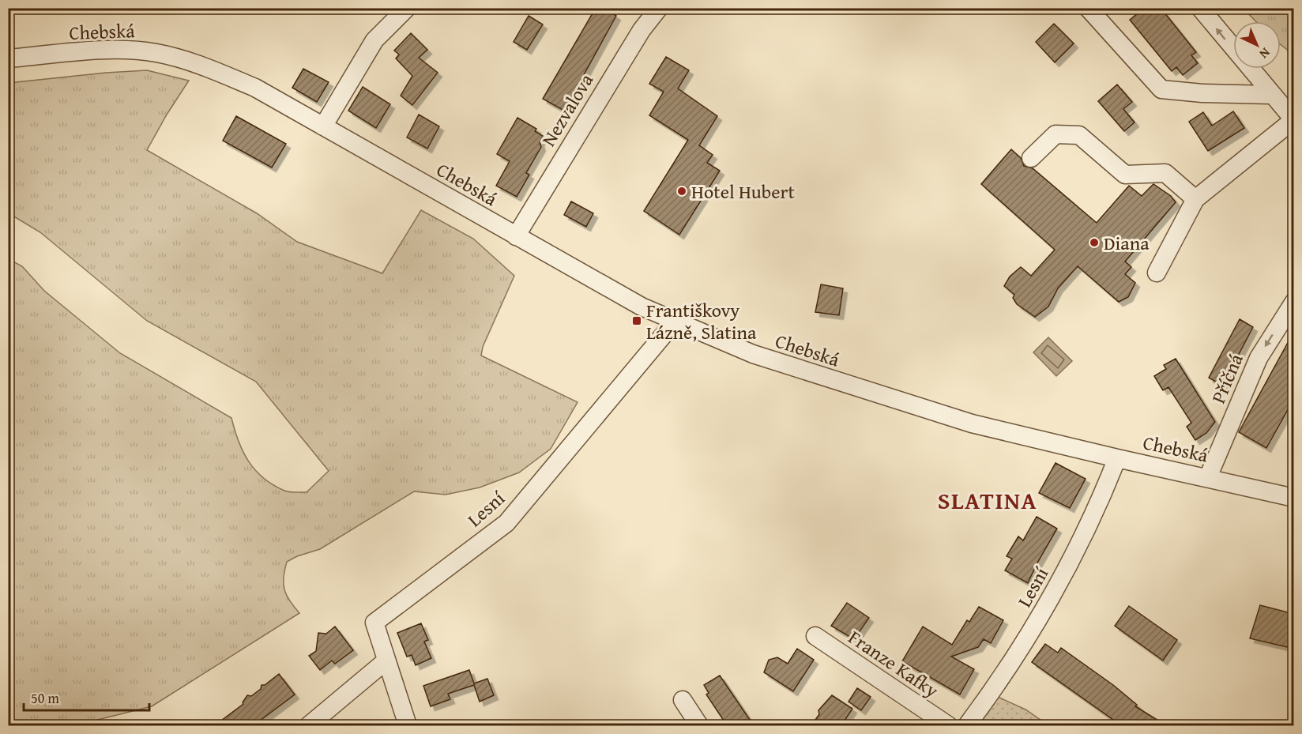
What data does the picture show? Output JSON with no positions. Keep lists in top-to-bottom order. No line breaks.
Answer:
{"streets":{"street":["Chebská","Nezvalova","Příčná","Lesní","Franze Kafky"]},"crossings":[["Chebská","Nezvalova"],["Chebská","Příčná"],["Chebská","Lesní"]],"one_way":["Příčná"],"districts":["SLATINA"],"places":{"other":["Hotel Hubert","Diana"],"transit":["Františkovy Lázně, Slatina"]},"scale_bar":"50 m","north":"bottom right"}
